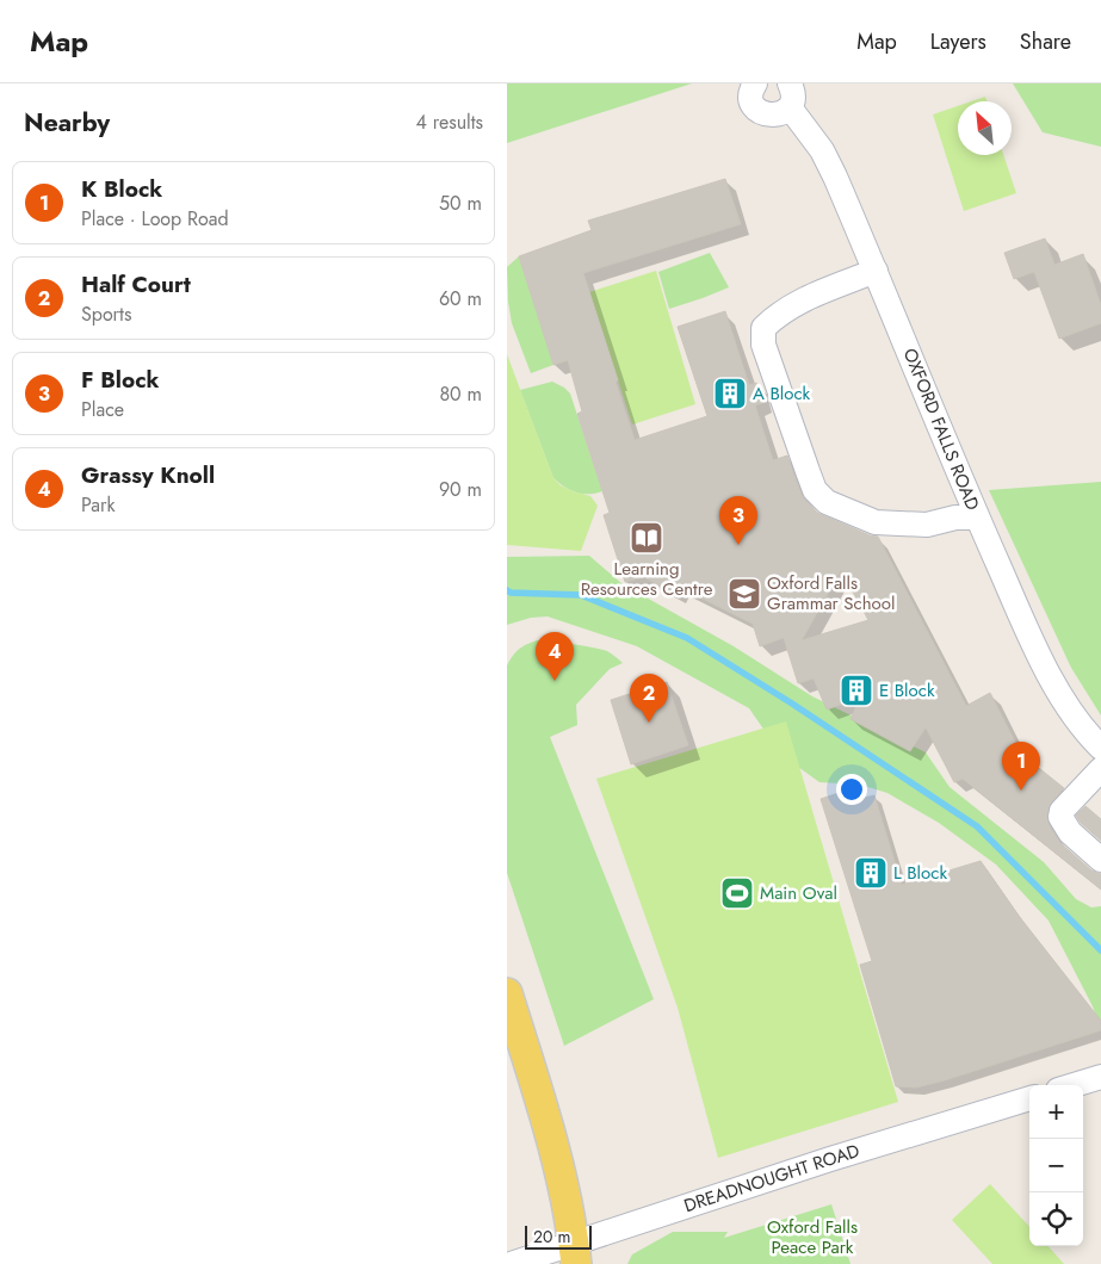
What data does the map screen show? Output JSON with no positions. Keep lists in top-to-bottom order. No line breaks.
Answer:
{"streets":{"street":["OXFORD FALLS ROAD","DREADNOUGHT ROAD"]},"parks":["Oxford Falls Peace Park"],"places":{"building":["A Block","E Block","L Block"],"library":["Learning Resources Centre"],"school or university":["Oxford Falls Grammar School"],"sports":["Main Oval"]},"scale_bar":"20 m","north":"top left","page":{"header":"Map","nav":["Map","Layers","Share"],"heading":["Nearby","4 results"],"list":[{"mark":"1","name":"K Block","note":"Place · Loop Road","value":"50 m"},{"mark":"2","name":"Half Court","note":"Sports","value":"60 m"},{"mark":"3","name":"F Block","note":"Place","value":"80 m"},{"mark":"4","name":"Grassy Knoll","note":"Park","value":"90 m"}],"pins":["3","4","2","1"],"map_buttons":["+","−"],"scale":"20 m"}}
